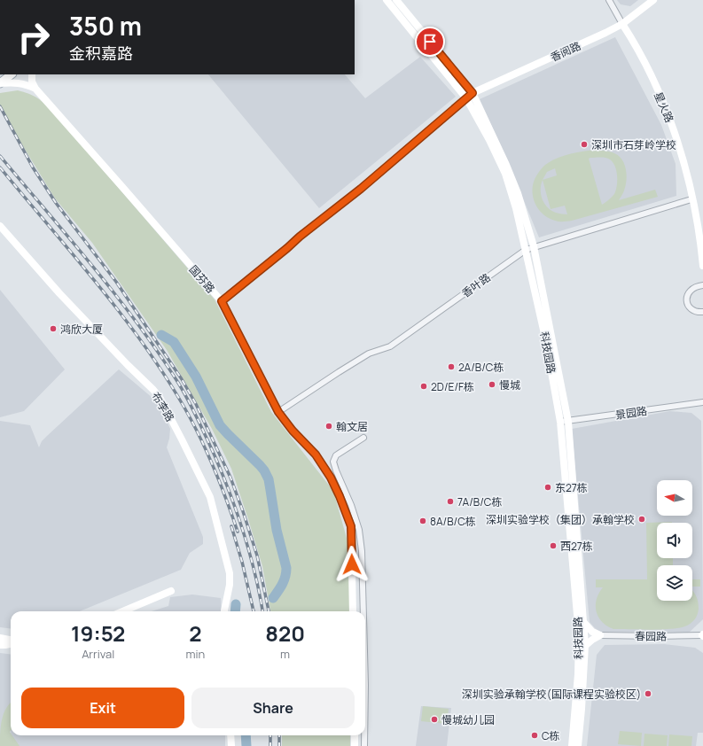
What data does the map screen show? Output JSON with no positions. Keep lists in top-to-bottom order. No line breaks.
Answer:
{"streets":{"main road":["香阅路","星火路","国芬路","科技园路","布李路"],"street":["香叶路","景园路","春园路"]},"crossings":[["香阅路","星火路"],["香阅路","国芬路"],["香阅路","科技园路"],["星火路","香叶路"],["国芬路","香叶路"],["香叶路","科技园路"],["科技园路","景园路"]],"places":["深圳市石芽岭学校","鸿欣大厦","2A/B/C栋","慢城","2D/E/F栋","翰文居","东27栋","7A/B/C栋","深圳实验学校（集团）承翰学校","8A/B/C栋","西27栋","深圳实验承翰学校(国际课程实验校区)","慢城幼儿园","C栋"],"north":"left","page":{"turn":["350 m","金积嘉路"],"eta":["19:52","Arrival","2","min","820","m"],"buttons":["Exit","Share"]}}
